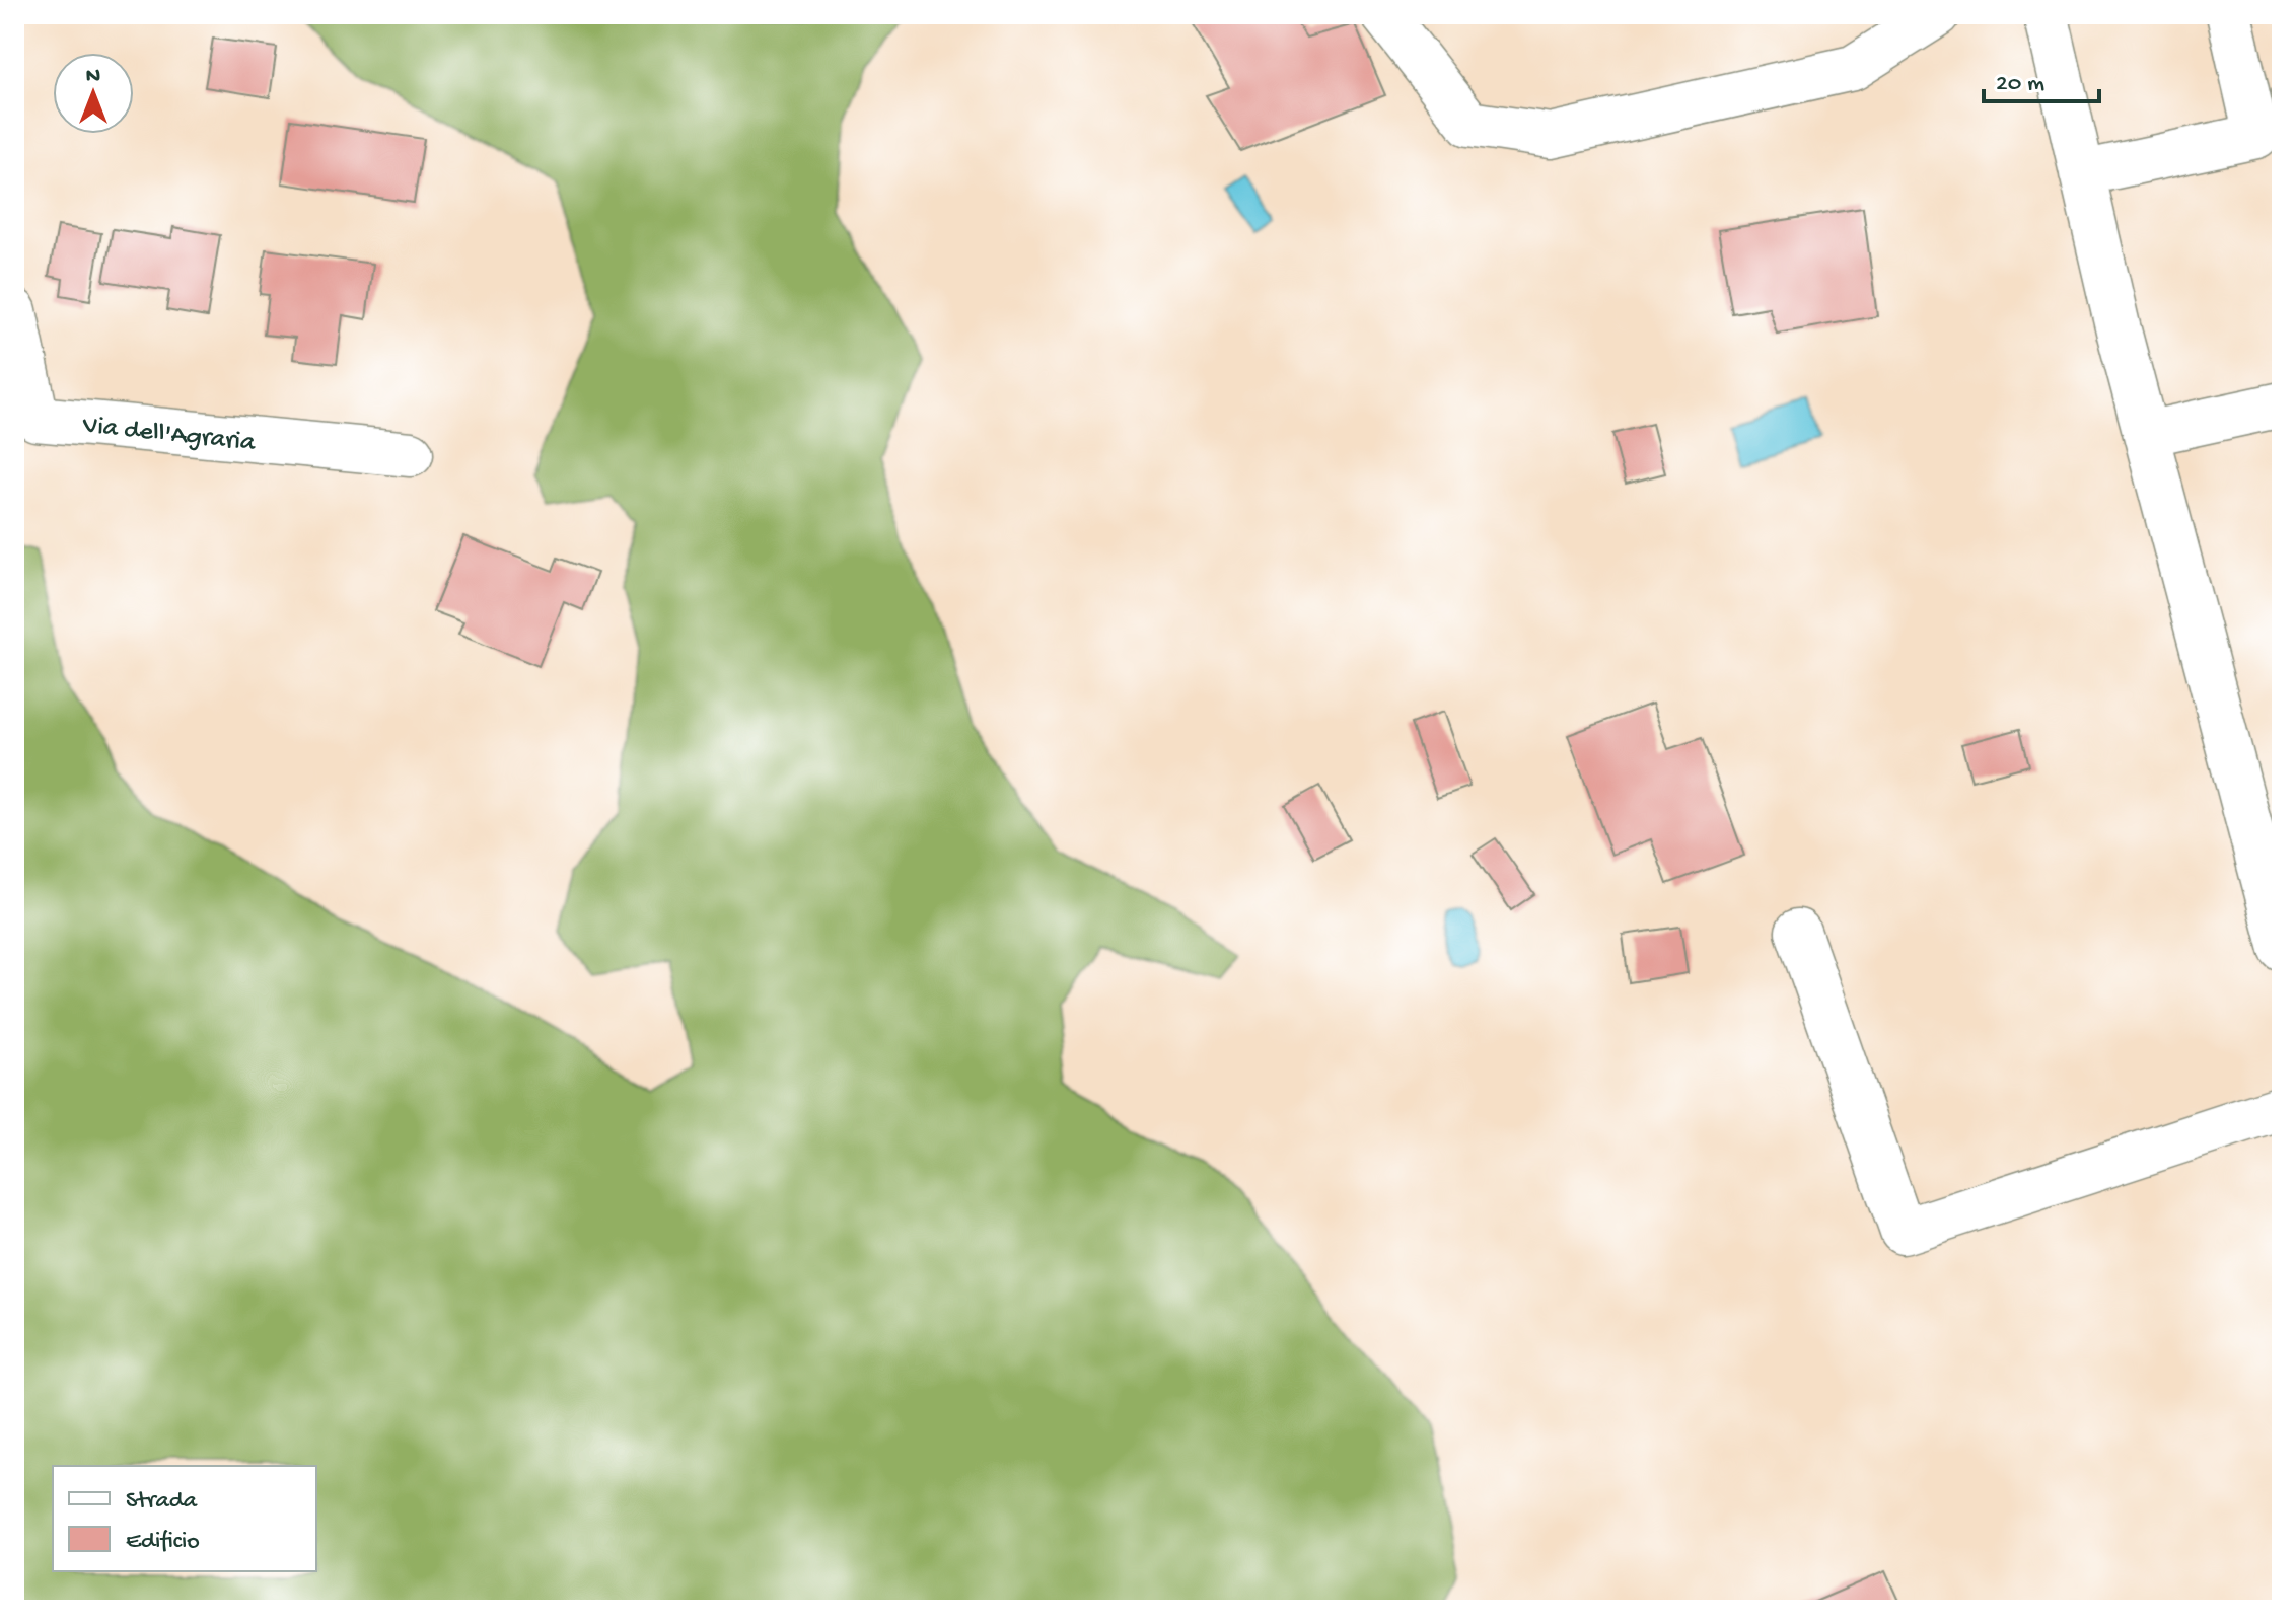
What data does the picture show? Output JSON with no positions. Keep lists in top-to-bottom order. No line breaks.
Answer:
{"streets":{"street":["Via dell'Agraria"]},"legend":["Strada","Edificio"],"scale_bar":"20 m","north":"top"}
